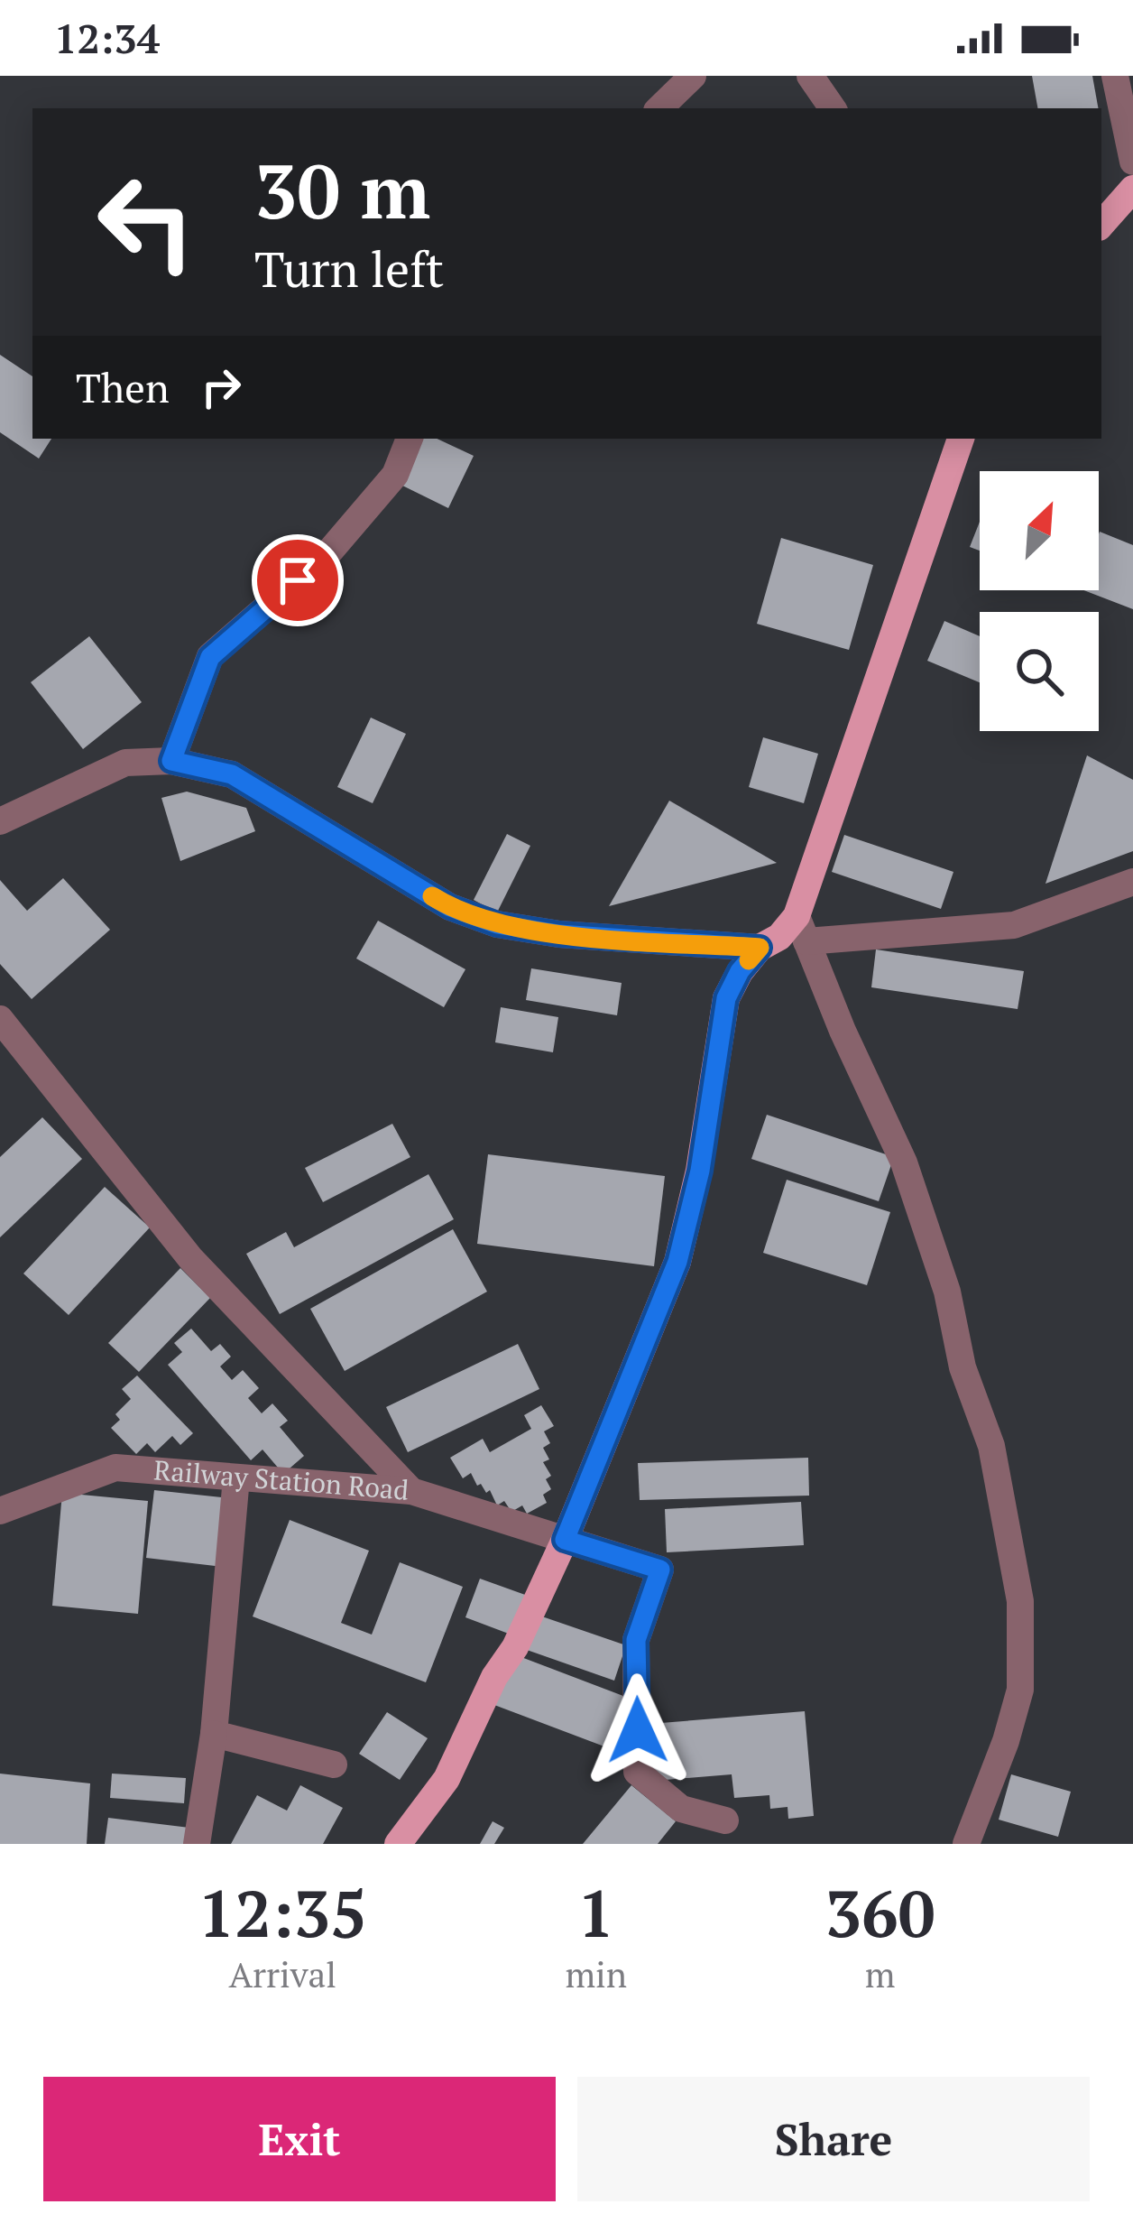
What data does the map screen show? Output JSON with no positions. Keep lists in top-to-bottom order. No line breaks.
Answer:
{"streets":{"street":["Railway Station Road"]},"north":"top right","page":{"status":"12:34","turn":["30 m","Turn left"],"then":"Then","eta":["12:35","Arrival","1","min","360","m"],"buttons":["Exit","Share"]}}
